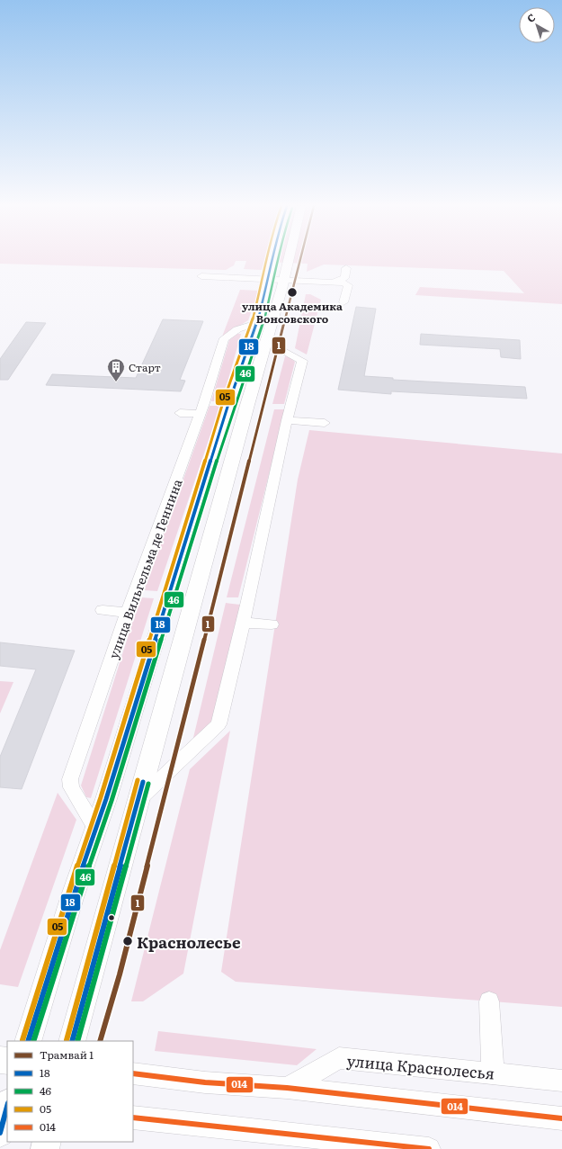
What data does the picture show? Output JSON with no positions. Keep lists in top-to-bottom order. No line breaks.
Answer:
{"streets":{"street":["улица Вильгельма де Геннина","улица Краснолесья"]},"places":{"other":["улица Академика Вонсовского","Краснолесье"],"building":["Старт"]},"lines":["tram line 1","transit line 18","transit line 46","transit line 05","transit line 014"],"legend":["Трамвай 1","18","46","05","014"],"north":"top left"}
